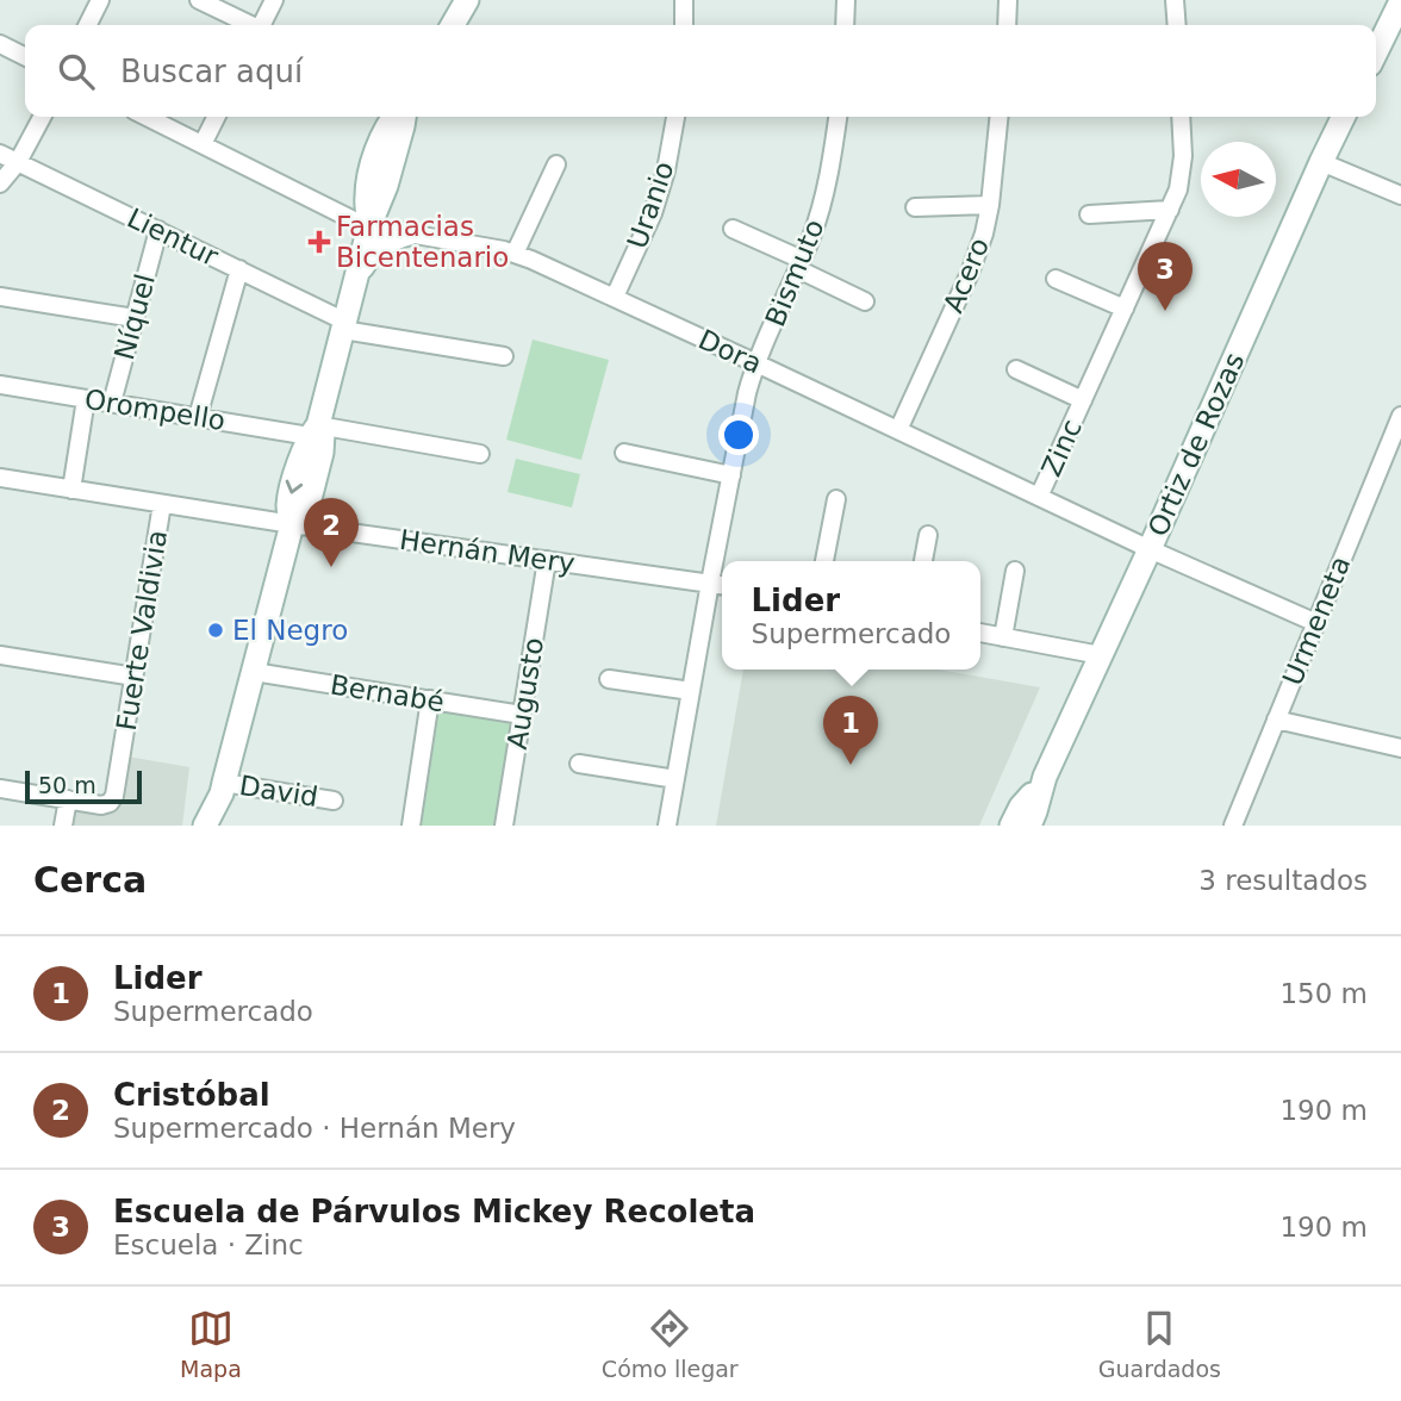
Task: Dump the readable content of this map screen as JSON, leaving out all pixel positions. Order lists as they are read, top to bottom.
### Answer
{
  "streets": {
    "main road": ["Ortiz de Rozas"],
    "street": [
      "Uranio",
      "Lientur",
      "Bismuto",
      "Acero",
      "Níquel",
      "Dora",
      "Orompello",
      "Zinc",
      "Hernán Mery",
      "Urmeneta",
      "Fuerte Valdivia",
      "Bernabé",
      "Augusto",
      "David"
    ]
  },
  "crossings": [
    ["Uranio", "Dora"],
    ["Lientur", "Níquel"],
    ["Bismuto", "Dora"],
    ["Bismuto", "Hernán Mery"],
    ["Acero", "Dora"],
    ["Níquel", "Orompello"],
    ["Dora", "Ortiz de Rozas"],
    ["Dora", "Zinc"],
    ["Dora", "Urmeneta"],
    ["Hernán Mery", "Fuerte Valdivia"],
    ["Hernán Mery", "Augusto"],
    ["Bernabé", "Augusto"]
  ],
  "places": {
    "health": ["Farmacias Bicentenario"],
    "other": ["El Negro"]
  },
  "scale_bar": "50 m",
  "north": "left",
  "page": {
    "search": "Buscar aquí",
    "pins": ["3", "2", "1"],
    "popup": ["Lider", "Supermercado"],
    "scale": "50 m",
    "heading": ["Cerca", "3 resultados"],
    "list": [
      {
        "mark": "1",
        "name": "Lider",
        "note": "Supermercado",
        "value": "150 m"
      },
      {
        "mark": "2",
        "name": "Cristóbal",
        "note": "Supermercado · Hernán Mery",
        "value": "190 m"
      },
      {
        "mark": "3",
        "name": "Escuela de Párvulos Mickey Recoleta",
        "note": "Escuela · Zinc",
        "value": "190 m"
      }
    ],
    "nav": ["Mapa", "Cómo llegar", "Guardados"]
  }
}
